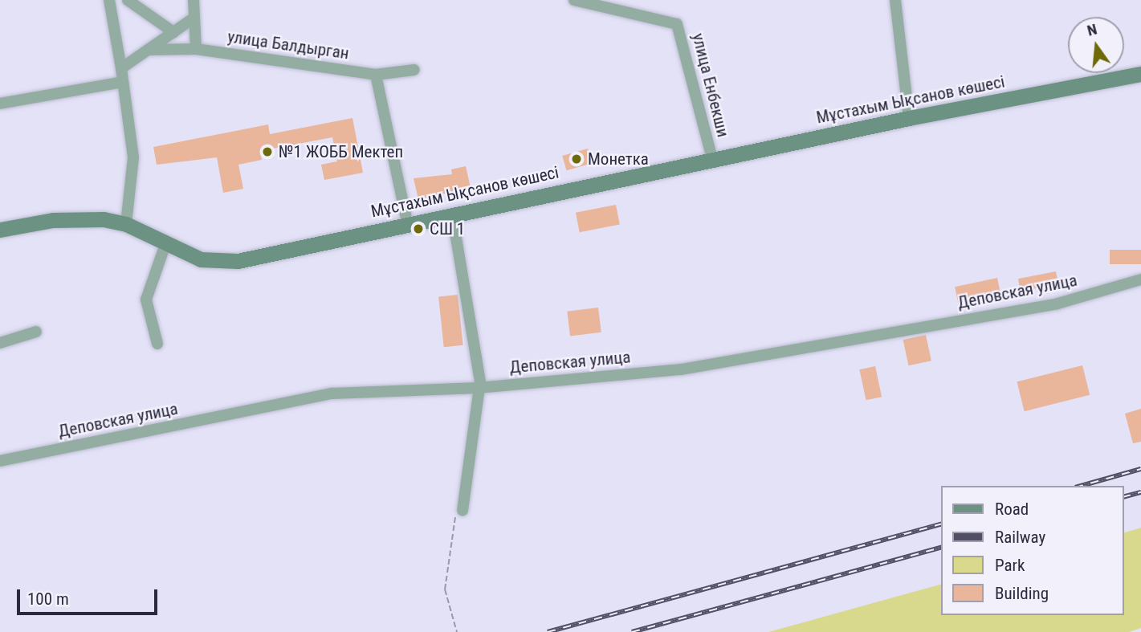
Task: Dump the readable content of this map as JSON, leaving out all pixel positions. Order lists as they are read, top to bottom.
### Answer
{
  "streets": {
    "main road": ["Мұстахым Ықсанов көшесі"],
    "street": ["улица Балдырган", "улица Енбекши", "Деповская улица"]
  },
  "crossings": [
    ["улица Енбекши", "Мұстахым Ықсанов көшесі"]
  ],
  "places": ["№1 ЖОББ Мектеп", "Монетка", "СШ 1"],
  "legend": [
    "Road",
    "Railway",
    "Park",
    "Building"
  ],
  "scale_bar": "100 m",
  "north": "top"
}
